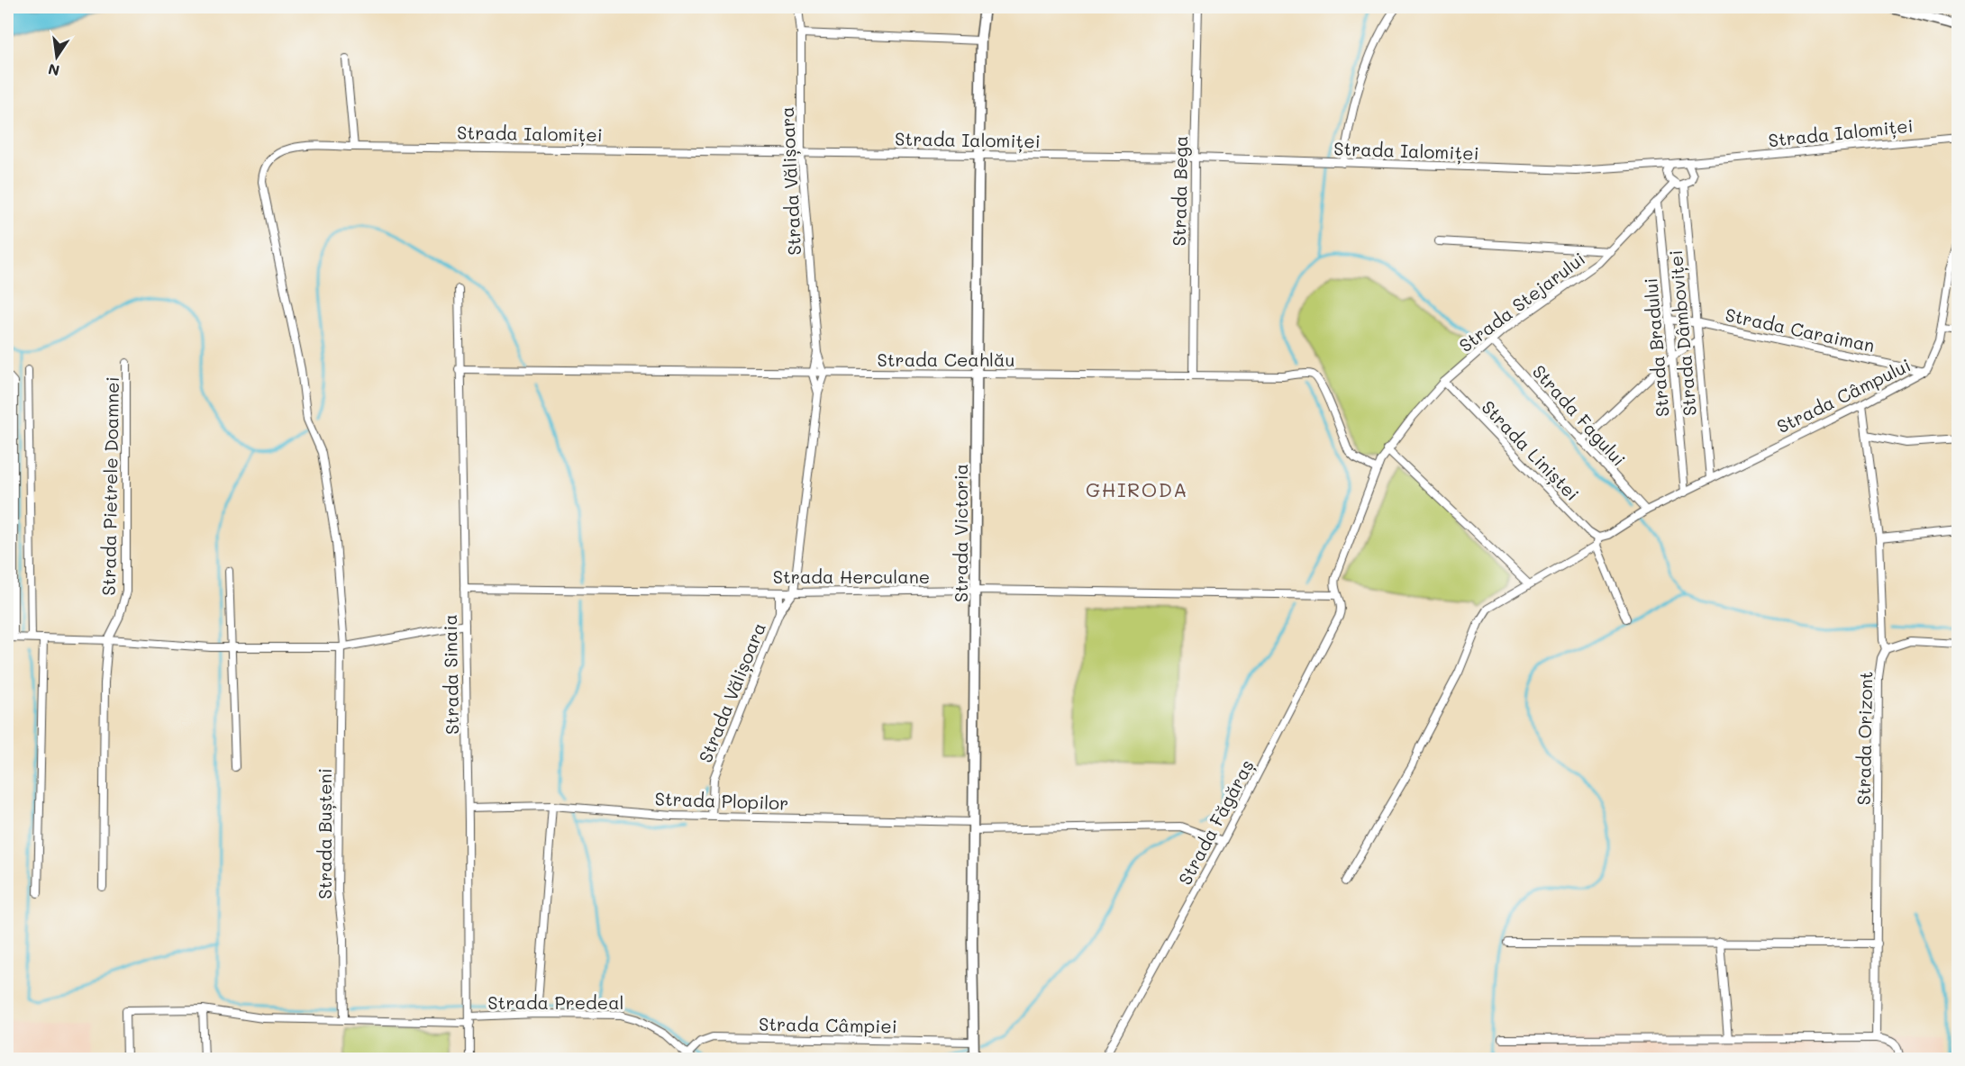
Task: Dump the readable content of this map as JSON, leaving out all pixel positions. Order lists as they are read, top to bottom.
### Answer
{
  "streets": {
    "street": [
      "Strada Ialomiței",
      "Strada Vălișoara",
      "Strada Bega",
      "Strada Stejarului",
      "Strada Caraiman",
      "Strada Dâmboviței",
      "Strada Bradului",
      "Strada Ceahlău",
      "Strada Câmpului",
      "Strada Fagului",
      "Strada Liniștei",
      "Strada Pietrele Doamnei",
      "Strada Victoria",
      "Strada Herculane",
      "Strada Sinaia",
      "Strada Orizont",
      "Strada Plopilor",
      "Strada Făgăraș",
      "Strada Bușteni",
      "Strada Predeal",
      "Strada Câmpiei"
    ]
  },
  "crossings": [
    ["Strada Ialomiței", "Strada Vălișoara"],
    ["Strada Ialomiței", "Strada Bega"],
    ["Strada Ialomiței", "Strada Stejarului"],
    ["Strada Ialomiței", "Strada Dâmboviței"],
    ["Strada Ialomiței", "Strada Victoria"],
    ["Strada Ialomiței", "Strada Bușteni"],
    ["Strada Vălișoara", "Strada Ceahlău"],
    ["Strada Vălișoara", "Strada Herculane"],
    ["Strada Vălișoara", "Strada Plopilor"],
    ["Strada Bega", "Strada Ceahlău"],
    ["Strada Stejarului", "Strada Dâmboviței"],
    ["Strada Stejarului", "Strada Bradului"],
    ["Strada Stejarului", "Strada Ceahlău"],
    ["Strada Stejarului", "Strada Fagului"],
    ["Strada Stejarului", "Strada Liniștei"],
    ["Strada Stejarului", "Strada Herculane"],
    ["Strada Stejarului", "Strada Făgăraș"],
    ["Strada Caraiman", "Strada Dâmboviței"],
    ["Strada Caraiman", "Strada Bradului"],
    ["Strada Caraiman", "Strada Câmpului"],
    ["Strada Dâmboviței", "Strada Câmpului"],
    ["Strada Bradului", "Strada Câmpului"],
    ["Strada Ceahlău", "Strada Victoria"],
    ["Strada Ceahlău", "Strada Sinaia"],
    ["Strada Câmpului", "Strada Fagului"],
    ["Strada Câmpului", "Strada Liniștei"],
    ["Strada Câmpului", "Strada Orizont"],
    ["Strada Victoria", "Strada Herculane"],
    ["Strada Victoria", "Strada Plopilor"],
    ["Strada Victoria", "Strada Câmpiei"],
    ["Strada Herculane", "Strada Sinaia"],
    ["Strada Herculane", "Strada Făgăraș"],
    ["Strada Sinaia", "Strada Plopilor"],
    ["Strada Sinaia", "Strada Predeal"],
    ["Strada Plopilor", "Strada Făgăraș"],
    ["Strada Bușteni", "Strada Predeal"],
    ["Strada Predeal", "Strada Câmpiei"]
  ],
  "districts": ["GHIRODA"],
  "north": "bottom"
}
